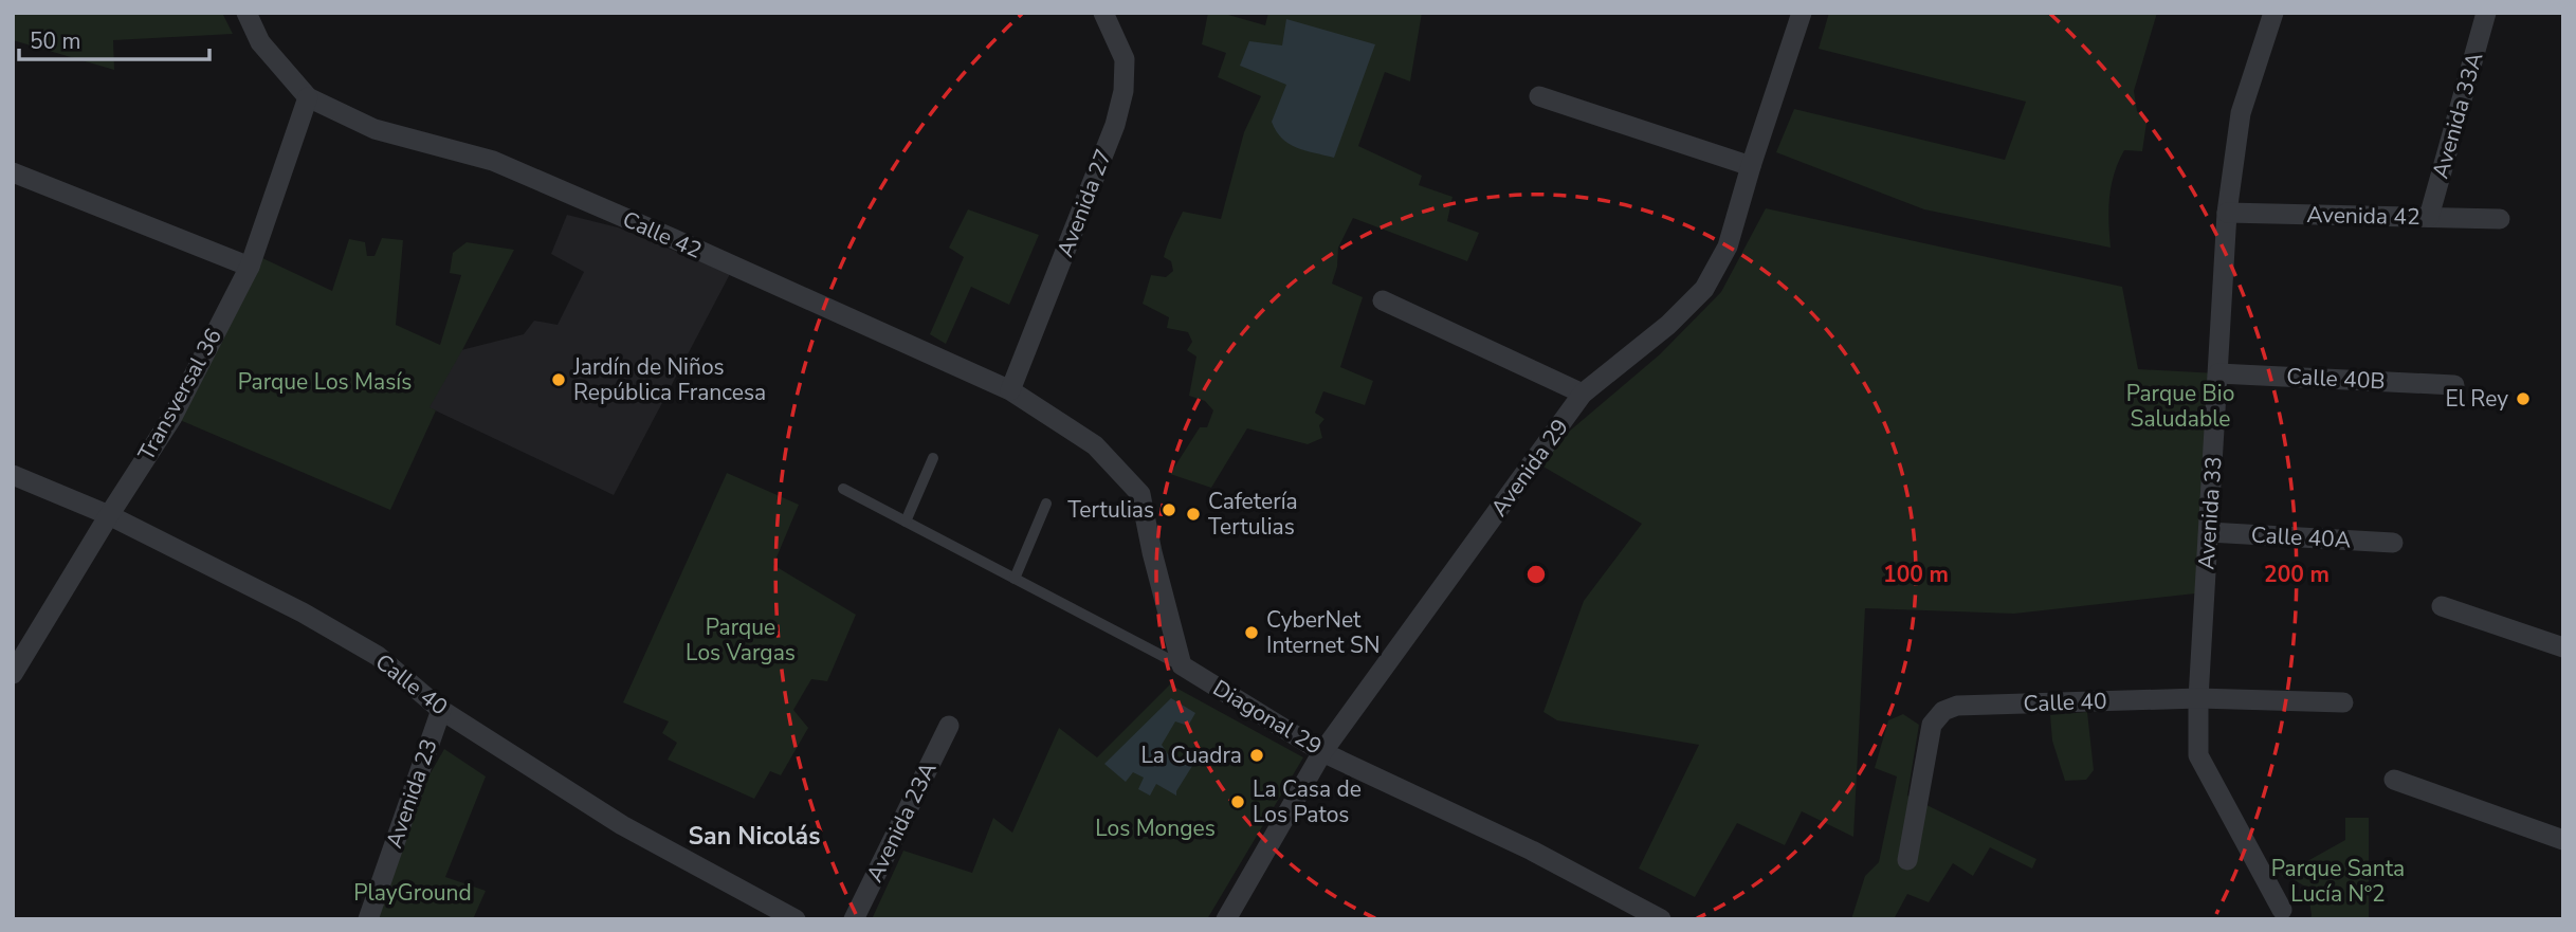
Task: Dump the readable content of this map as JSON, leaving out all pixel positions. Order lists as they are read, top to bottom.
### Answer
{
  "streets": {
    "street": [
      "Avenida 33A",
      "Avenida 27",
      "Avenida 42",
      "Calle 42",
      "Calle 40B",
      "Transversal 36",
      "Avenida 29",
      "Avenida 33",
      "Calle 40A",
      "Calle 40",
      "Diagonal 29",
      "Avenida 23",
      "Avenida 23A"
    ]
  },
  "crossings": [
    ["Avenida 33A", "Avenida 42"],
    ["Avenida 27", "Calle 42"],
    ["Avenida 42", "Avenida 33"],
    ["Calle 42", "Transversal 36"],
    ["Calle 40B", "Avenida 33"],
    ["Transversal 36", "Calle 40"],
    ["Avenida 29", "Diagonal 29"],
    ["Avenida 33", "Calle 40A"],
    ["Avenida 33", "Calle 40"],
    ["Calle 40", "Avenida 23"]
  ],
  "districts": ["San Nicolás"],
  "parks": [
    "Parque Los Masís",
    "Parque Bio Saludable",
    "Parque Los Vargas",
    "Los Monges",
    "Parque Santa Lucía Nº2",
    "PlayGround"
  ],
  "places": [
    "Jardín de Niños República Francesa",
    "El Rey",
    "Tertulias",
    "Cafetería Tertulias",
    "CyberNet Internet SN",
    "La Cuadra",
    "La Casa de Los Patos"
  ],
  "scale_bar": "50 m",
  "rings": ["100 m", "200 m"]
}
